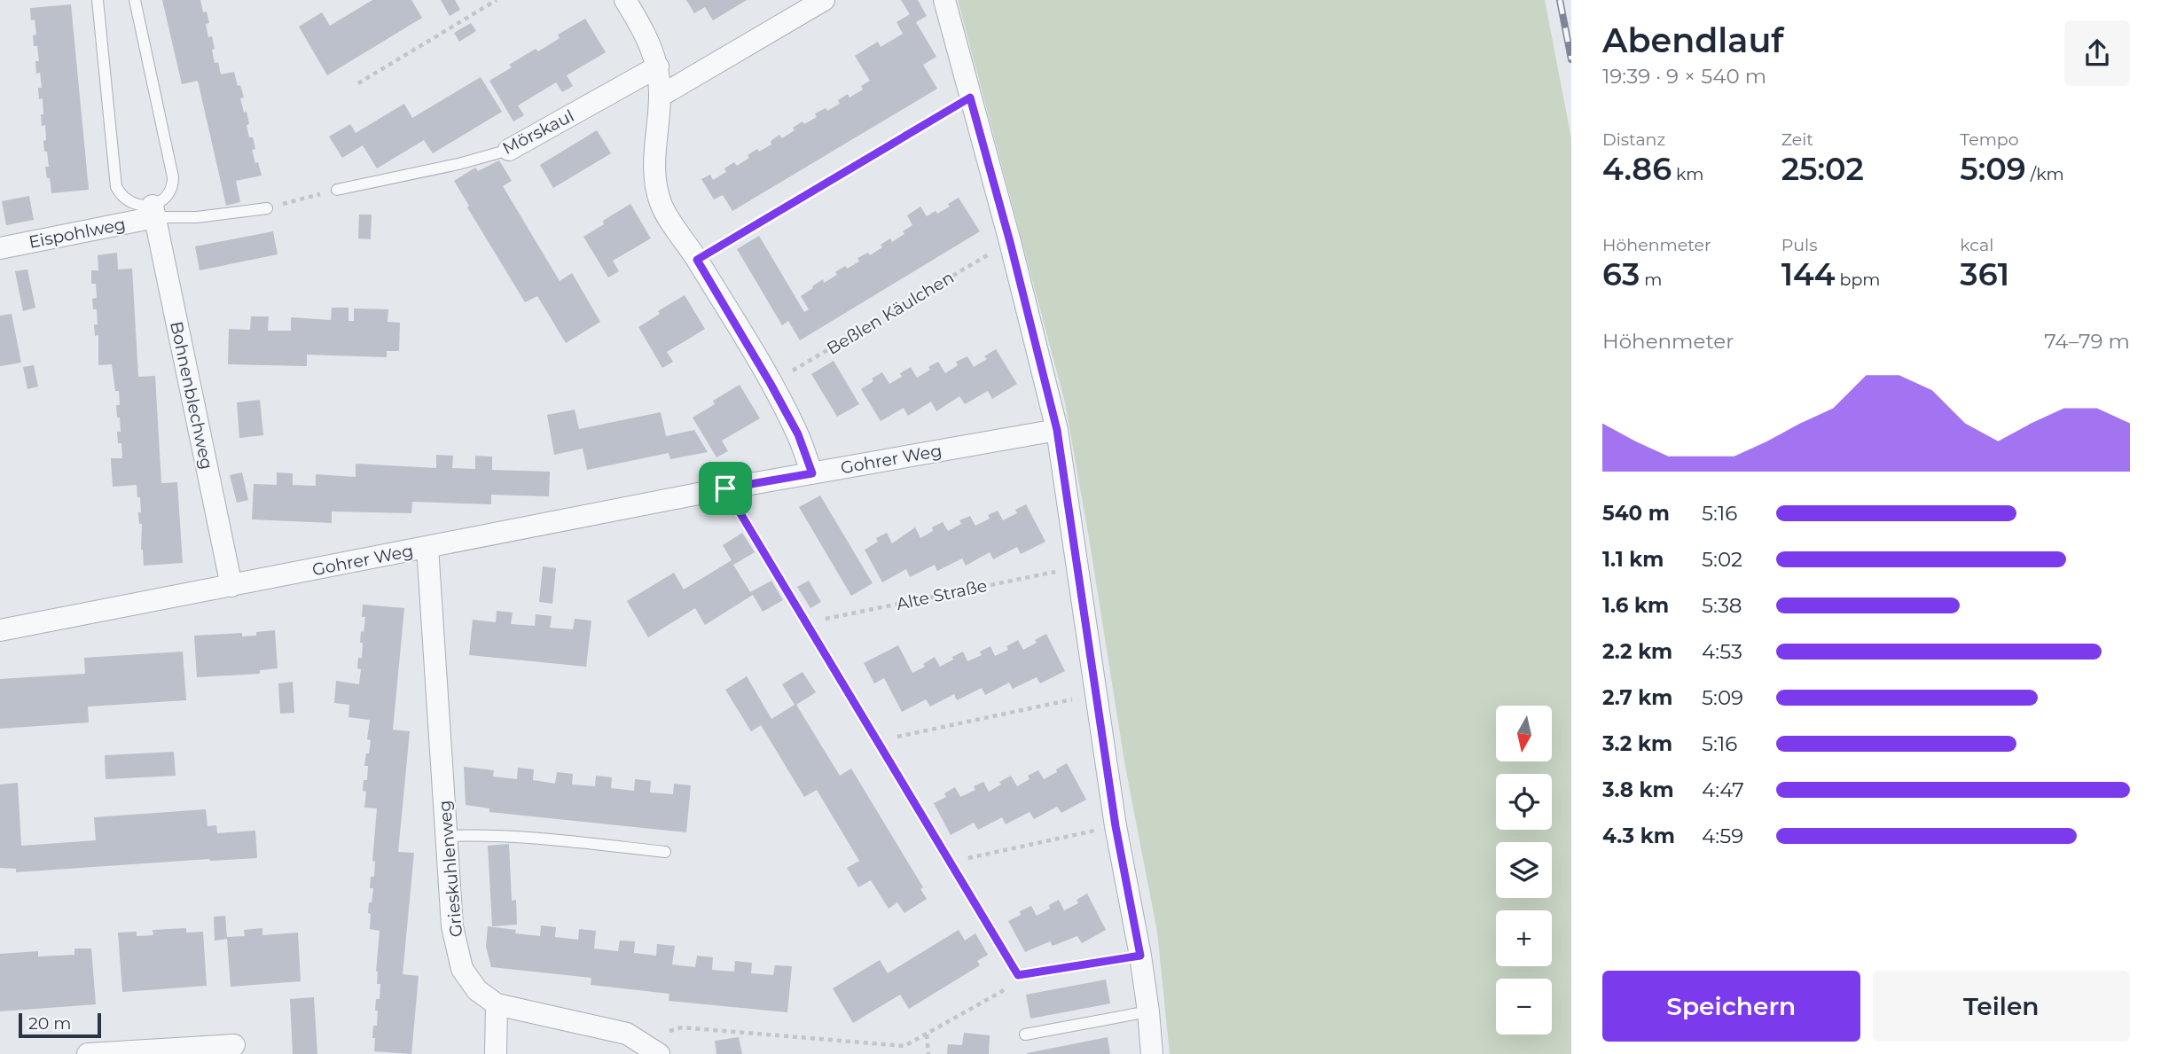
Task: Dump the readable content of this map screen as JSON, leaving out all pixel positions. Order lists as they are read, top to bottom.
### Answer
{
  "streets": {
    "street": [
      "Mörskaul",
      "Eispohlweg",
      "Bohnenblechweg",
      "Gohrer Weg",
      "Grieskuhlenweg"
    ],
    "path": ["Beßlen Käulchen", "Alte Straße"]
  },
  "crossings": [
    ["Eispohlweg", "Bohnenblechweg"],
    ["Bohnenblechweg", "Gohrer Weg"],
    ["Gohrer Weg", "Grieskuhlenweg"]
  ],
  "scale_bar": "20 m",
  "north": "bottom",
  "page": {
    "heading": ["Abendlauf", "19:39 · 9 × 540 m"],
    "stats": [
      ["Distanz", "4.86 km"],
      ["Zeit", "25:02"],
      ["Tempo", "5:09 /km"],
      ["Höhenmeter", "63 m"],
      ["Puls", "144 bpm"],
      ["kcal", "361"]
    ],
    "chart": ["Höhenmeter", "74–79 m"],
    "list": [
      {
        "name": "540 m",
        "note": "5:16"
      },
      {
        "name": "1.1 km",
        "note": "5:02"
      },
      {
        "name": "1.6 km",
        "note": "5:38"
      },
      {
        "name": "2.2 km",
        "note": "4:53"
      },
      {
        "name": "2.7 km",
        "note": "5:09"
      },
      {
        "name": "3.2 km",
        "note": "5:16"
      },
      {
        "name": "3.8 km",
        "note": "4:47"
      },
      {
        "name": "4.3 km",
        "note": "4:59"
      }
    ],
    "map_buttons": ["+", "−"],
    "buttons": ["Speichern", "Teilen"],
    "scale": "20 m"
  }
}
